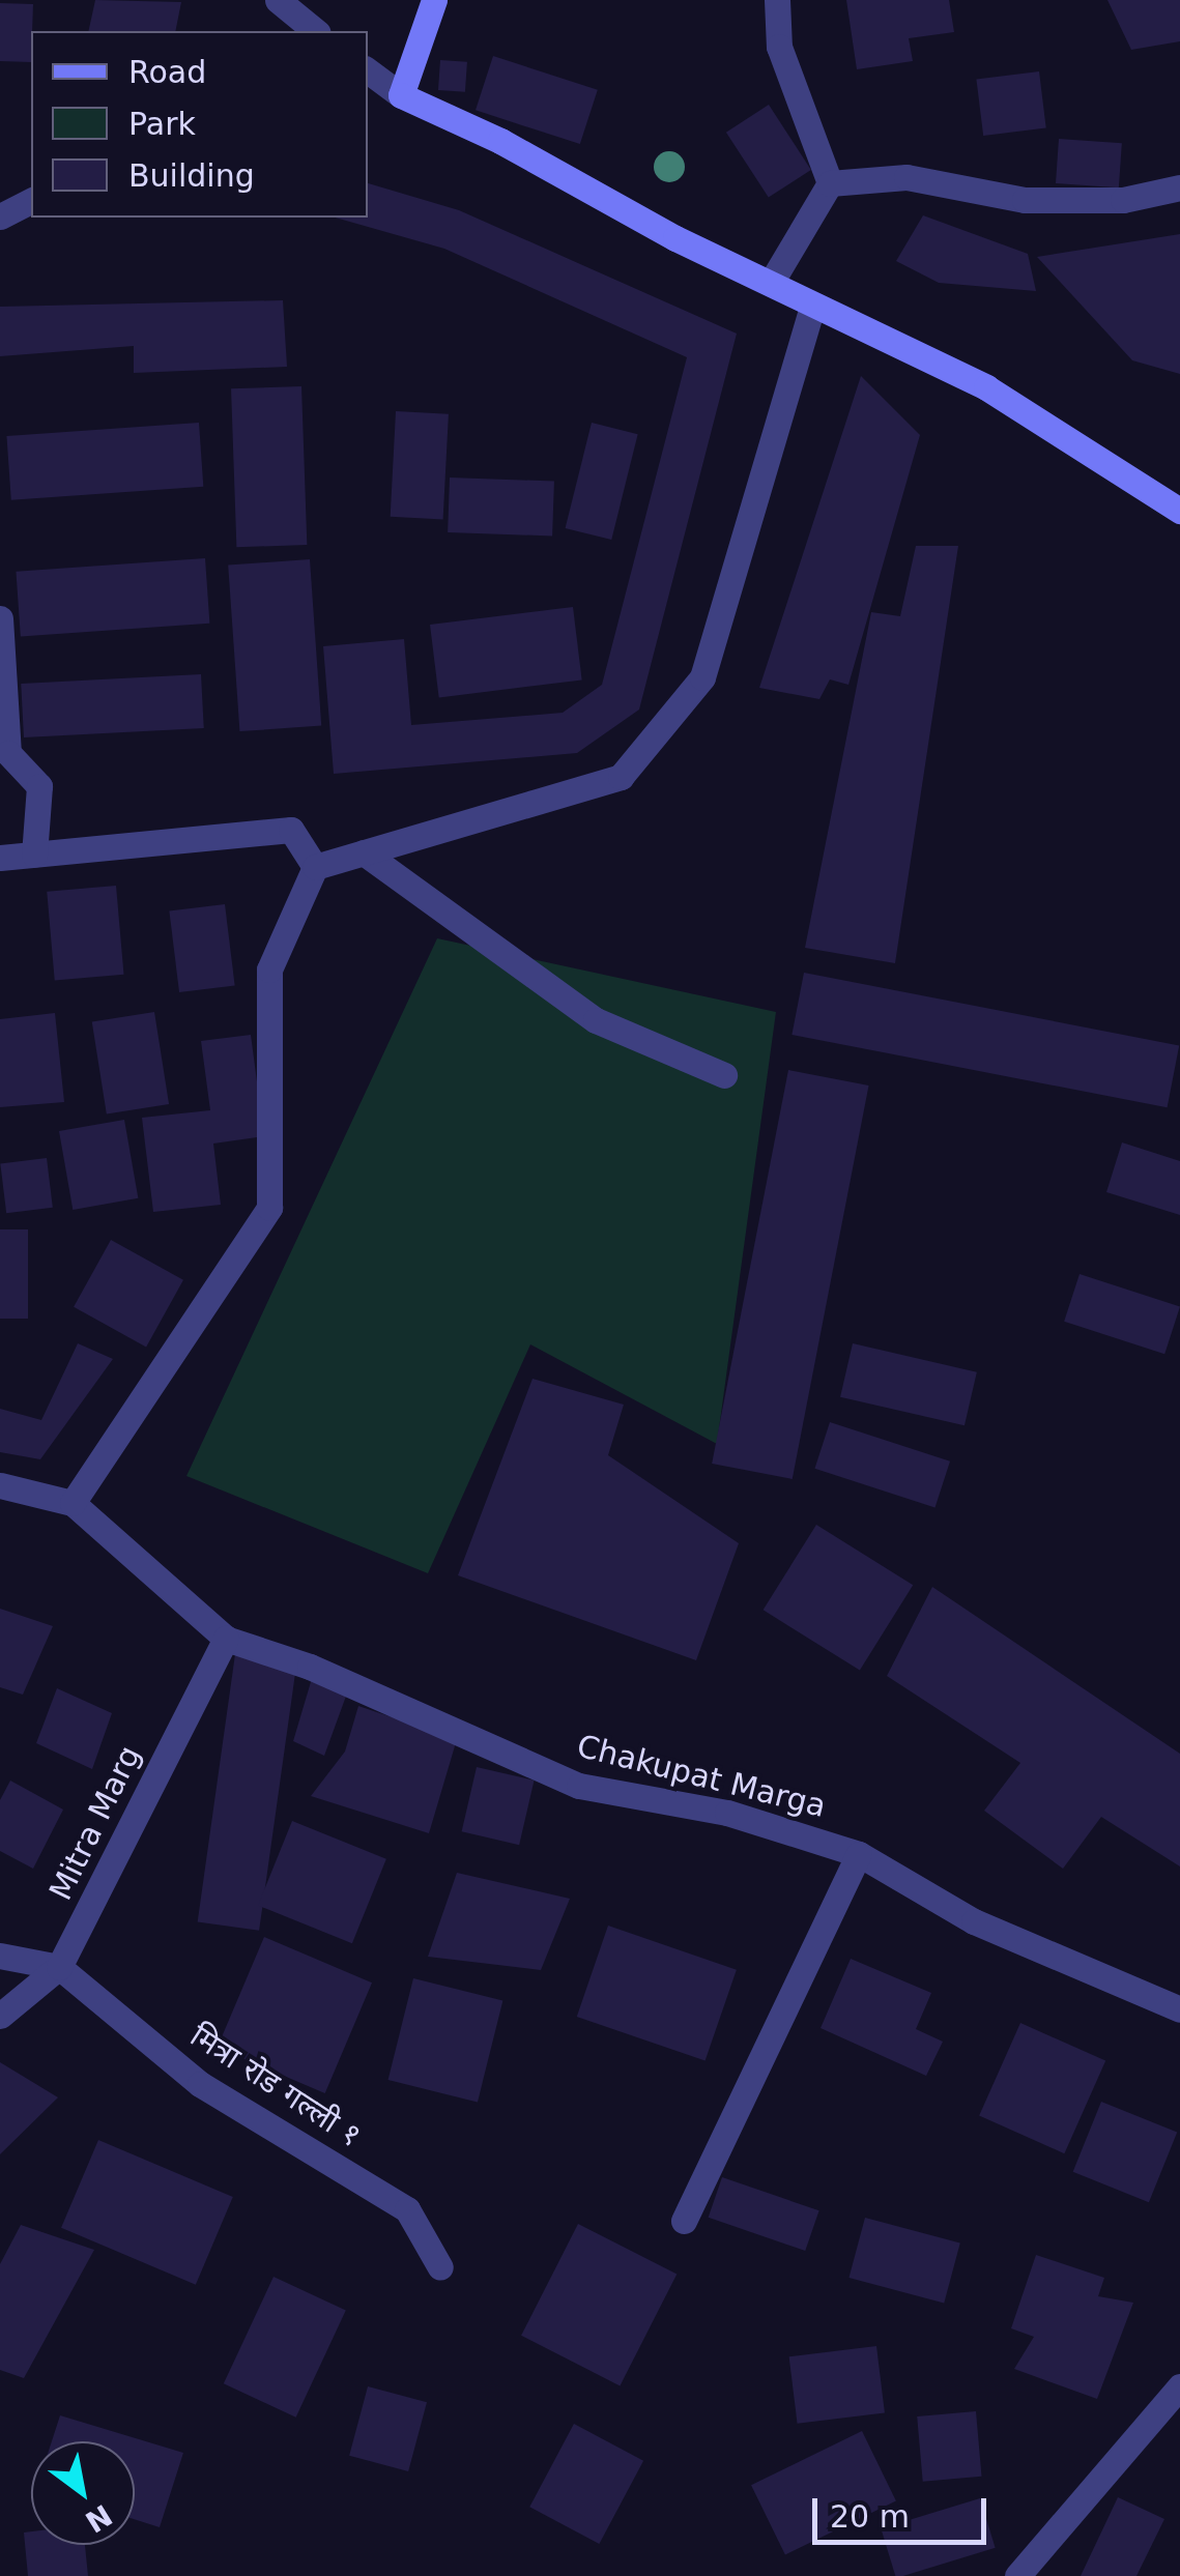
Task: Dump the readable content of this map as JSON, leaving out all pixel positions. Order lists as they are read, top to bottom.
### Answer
{
  "streets": {
    "street": ["Chakupat Marga", "Mitra Marg", "मित्रा रोड गल्ली १"]
  },
  "crossings": [
    ["Chakupat Marga", "Mitra Marg"],
    ["Mitra Marg", "मित्रा रोड गल्ली १"]
  ],
  "legend": ["Road", "Park", "Building"],
  "scale_bar": "20 m",
  "north": "bottom right"
}
